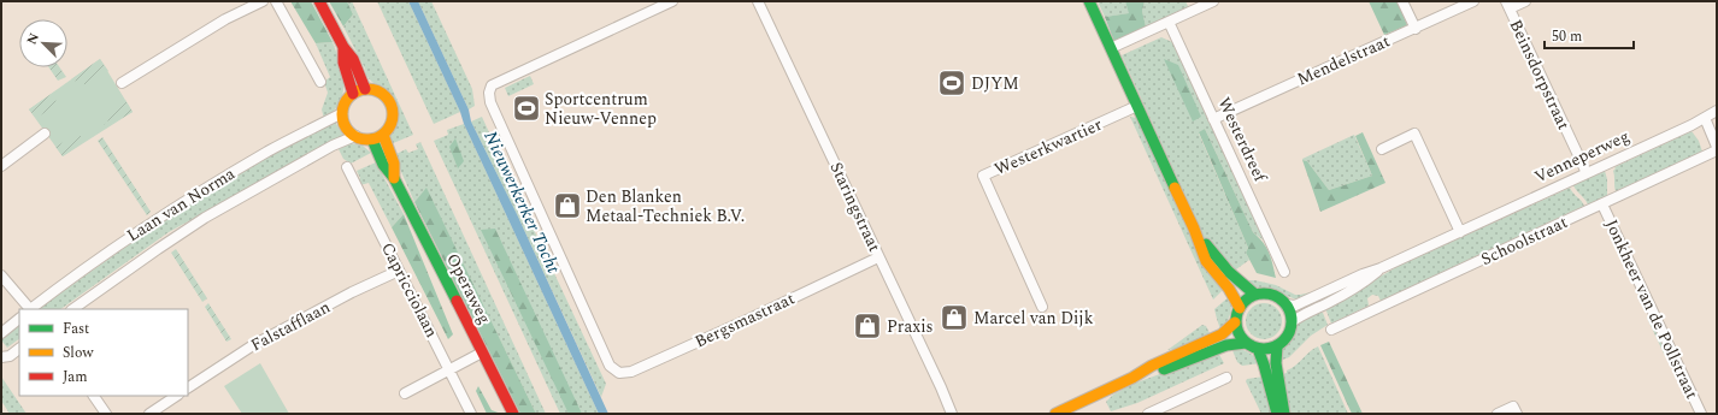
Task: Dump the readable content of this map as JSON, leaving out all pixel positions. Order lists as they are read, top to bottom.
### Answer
{
  "streets": {
    "street": [
      "Mendelstraat",
      "Beinsdorpstraat",
      "Westerdreef",
      "Westerkwartier",
      "Venneperweg",
      "Laan van Norma",
      "Staringstraat",
      "Schoolstraat",
      "Operaweg",
      "Capricciolaan",
      "Jonkheer van de Pollstraat",
      "Bergsmastraat",
      "Falstafflaan"
    ]
  },
  "crossings": [
    ["Mendelstraat", "Westerdreef"],
    ["Beinsdorpstraat", "Venneperweg"],
    ["Laan van Norma", "Operaweg"],
    ["Staringstraat", "Bergsmastraat"],
    ["Schoolstraat", "Jonkheer van de Pollstraat"],
    ["Capricciolaan", "Falstafflaan"]
  ],
  "water": ["Nieuwerkerker Tocht"],
  "places": {
    "sports": ["DJYM", "Sportcentrum Nieuw-Vennep"],
    "shop": ["Den Blanken Metaal-Techniek B.V.", "Marcel van Dijk", "Praxis"]
  },
  "legend": ["Fast", "Slow", "Jam"],
  "scale_bar": "50 m",
  "north": "top left"
}
